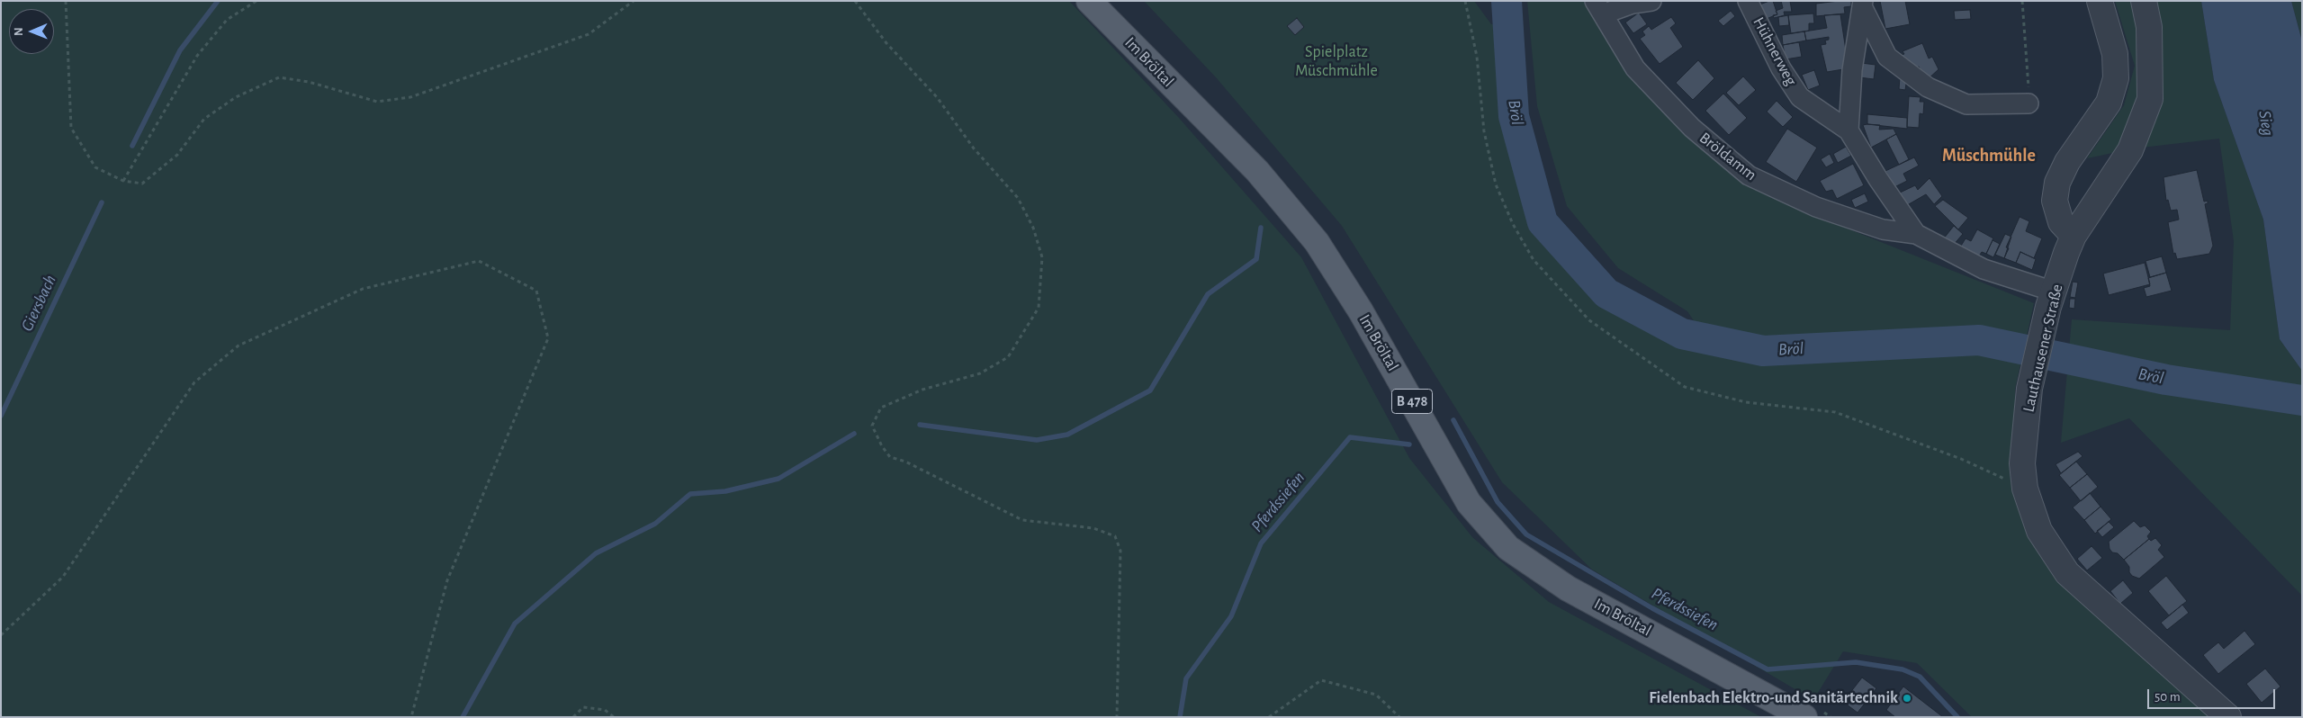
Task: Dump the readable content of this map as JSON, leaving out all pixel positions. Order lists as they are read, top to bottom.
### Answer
{
  "streets": {
    "main road": ["Im Bröltal", "B 478"],
    "street": ["Hühnerweg", "Bröldamm", "Lauthausener Straße"]
  },
  "districts": ["Müschmühle"],
  "water": [
    "Bröl",
    "Sieg",
    "Giersbach",
    "Pferdssiefen"
  ],
  "parks": ["Spielplatz Müschmühle"],
  "places": ["Fielenbach Elektro-und Sanitärtechnik"],
  "scale_bar": "50 m",
  "north": "left"
}
